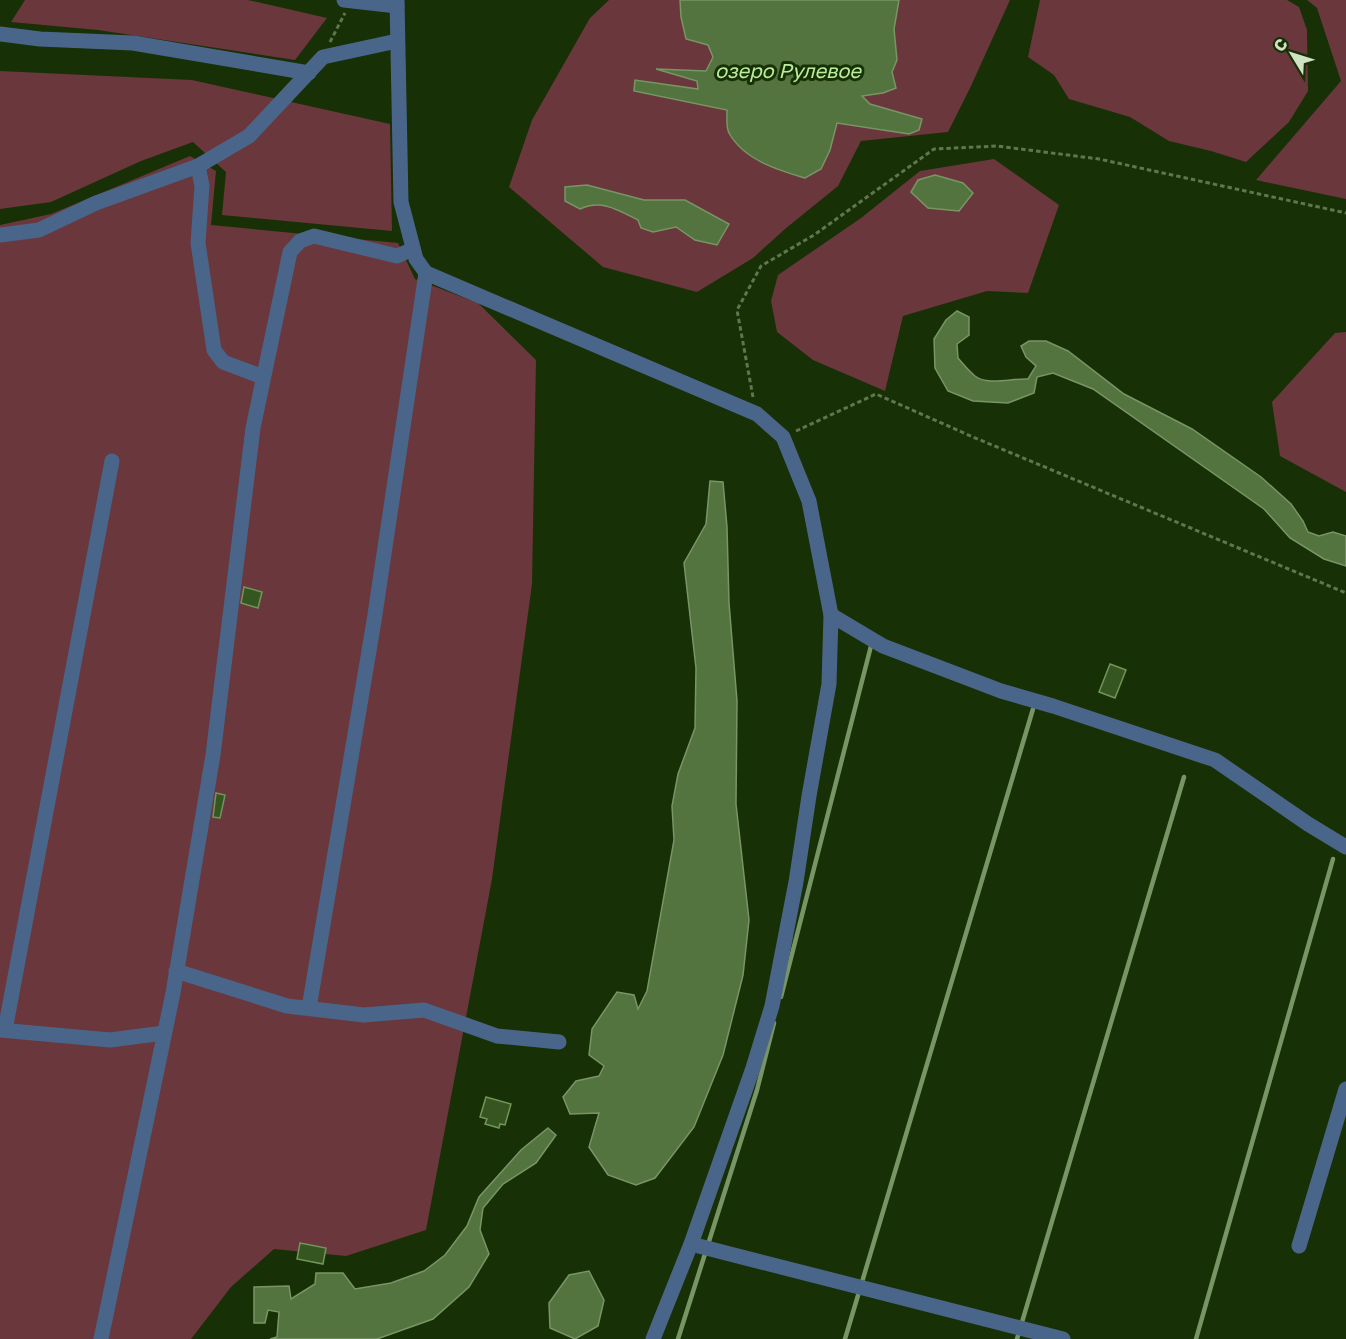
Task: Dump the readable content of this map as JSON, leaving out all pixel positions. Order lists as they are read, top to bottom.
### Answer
{
  "water": ["озеро Рулевое"],
  "north": "top left"
}
